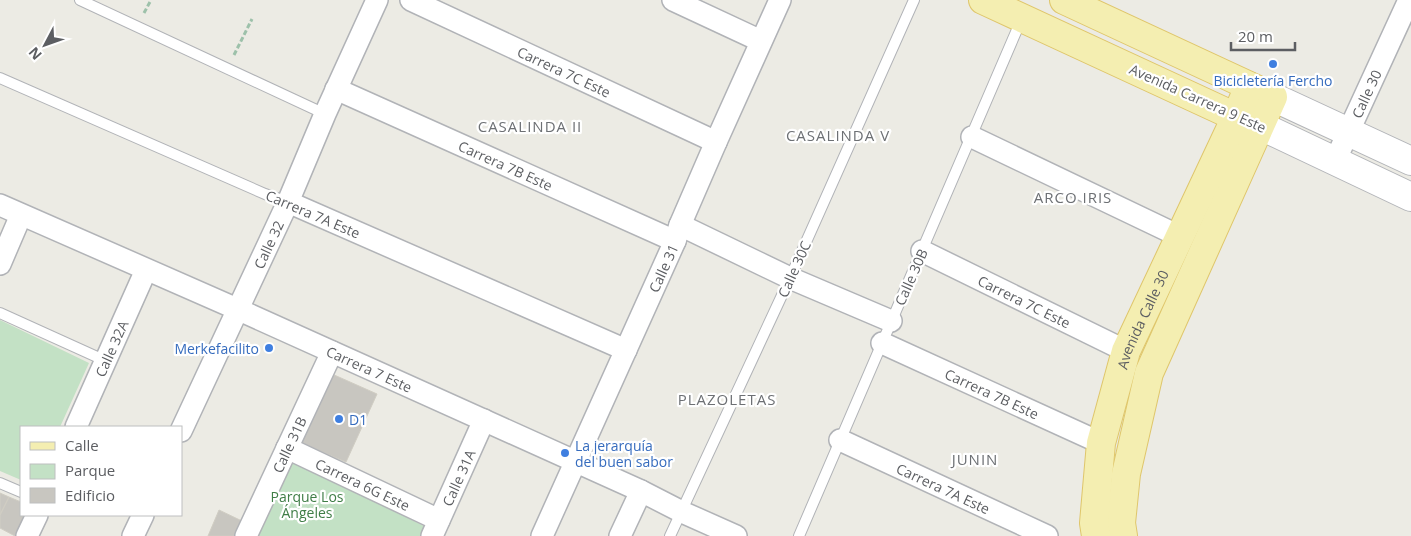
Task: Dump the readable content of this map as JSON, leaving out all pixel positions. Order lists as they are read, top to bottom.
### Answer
{
  "streets": {
    "main road": ["Avenida Carrera 9 Este", "Avenida Calle 30"],
    "street": [
      "Carrera 7C Este",
      "Calle 30",
      "Carrera 7B Este",
      "Carrera 7A Este",
      "Calle 32",
      "Calle 31",
      "Calle 32A",
      "Carrera 7 Este",
      "Calle 31B",
      "Calle 31A",
      "Carrera 6G Este"
    ],
    "lane": ["Calle 30C", "Calle 30B"]
  },
  "crossings": [
    ["Carrera 7C Este", "Calle 31"],
    ["Carrera 7C Este", "Calle 30B"],
    ["Carrera 7C Este", "Avenida Calle 30"],
    ["Calle 30", "Avenida Carrera 9 Este"],
    ["Avenida Carrera 9 Este", "Calle 30B"],
    ["Avenida Carrera 9 Este", "Avenida Calle 30"],
    ["Carrera 7B Este", "Calle 32"],
    ["Carrera 7B Este", "Calle 31"],
    ["Carrera 7B Este", "Calle 30C"],
    ["Carrera 7B Este", "Calle 30B"],
    ["Carrera 7B Este", "Avenida Calle 30"],
    ["Carrera 7A Este", "Calle 32"],
    ["Carrera 7A Este", "Calle 31"],
    ["Carrera 7A Este", "Calle 30B"],
    ["Calle 32", "Carrera 7 Este"],
    ["Calle 31", "Carrera 7 Este"],
    ["Calle 30C", "Carrera 7 Este"],
    ["Calle 32A", "Carrera 7 Este"],
    ["Carrera 7 Este", "Calle 31B"],
    ["Carrera 7 Este", "Calle 31A"],
    ["Calle 31B", "Carrera 6G Este"],
    ["Calle 31A", "Carrera 6G Este"]
  ],
  "districts": [
    "CASALINDA II",
    "CASALINDA V",
    "ARCO IRIS",
    "PLAZOLETAS",
    "JUNIN"
  ],
  "parks": ["Parque Los Ángeles"],
  "places": [
    "Bicicletería Fercho",
    "Merkefacilito",
    "D1",
    "La jerarquía del buen sabor"
  ],
  "legend": ["Calle", "Parque", "Edificio"],
  "scale_bar": "20 m",
  "north": "bottom left"
}
